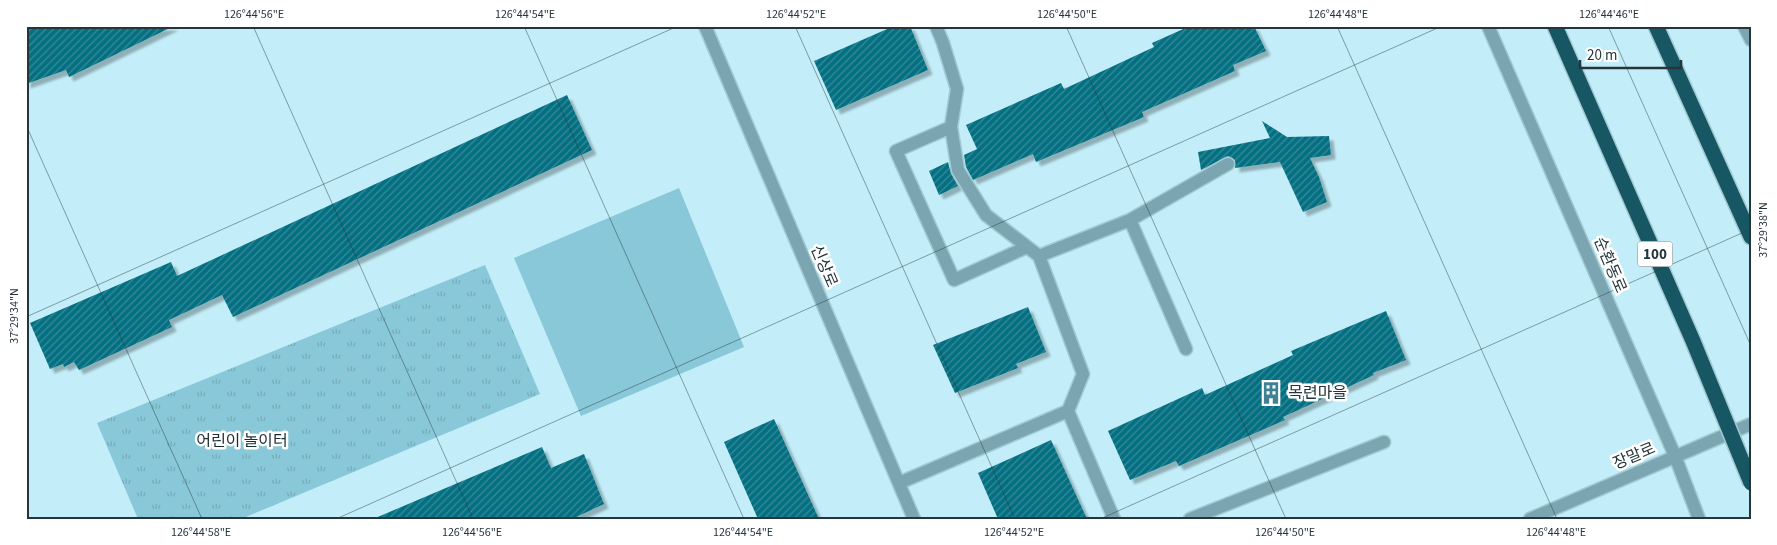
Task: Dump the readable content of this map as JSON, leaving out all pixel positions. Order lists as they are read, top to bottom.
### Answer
{
  "streets": {
    "highway": ["100"],
    "street": ["순환동로", "신상로", "장말로"]
  },
  "crossings": [
    ["순환동로", "장말로"]
  ],
  "parks": ["어린이 놀이터"],
  "places": {
    "building": ["목련마을"]
  },
  "scale_bar": "20 m",
  "coordinates": [
    "126°44'56\"E",
    "126°44'54\"E",
    "126°44'52\"E",
    "126°44'50\"E",
    "126°44'48\"E",
    "126°44'46\"E",
    "37°29'38\"N",
    "37°29'34\"N",
    "126°44'58\"E"
  ]
}
